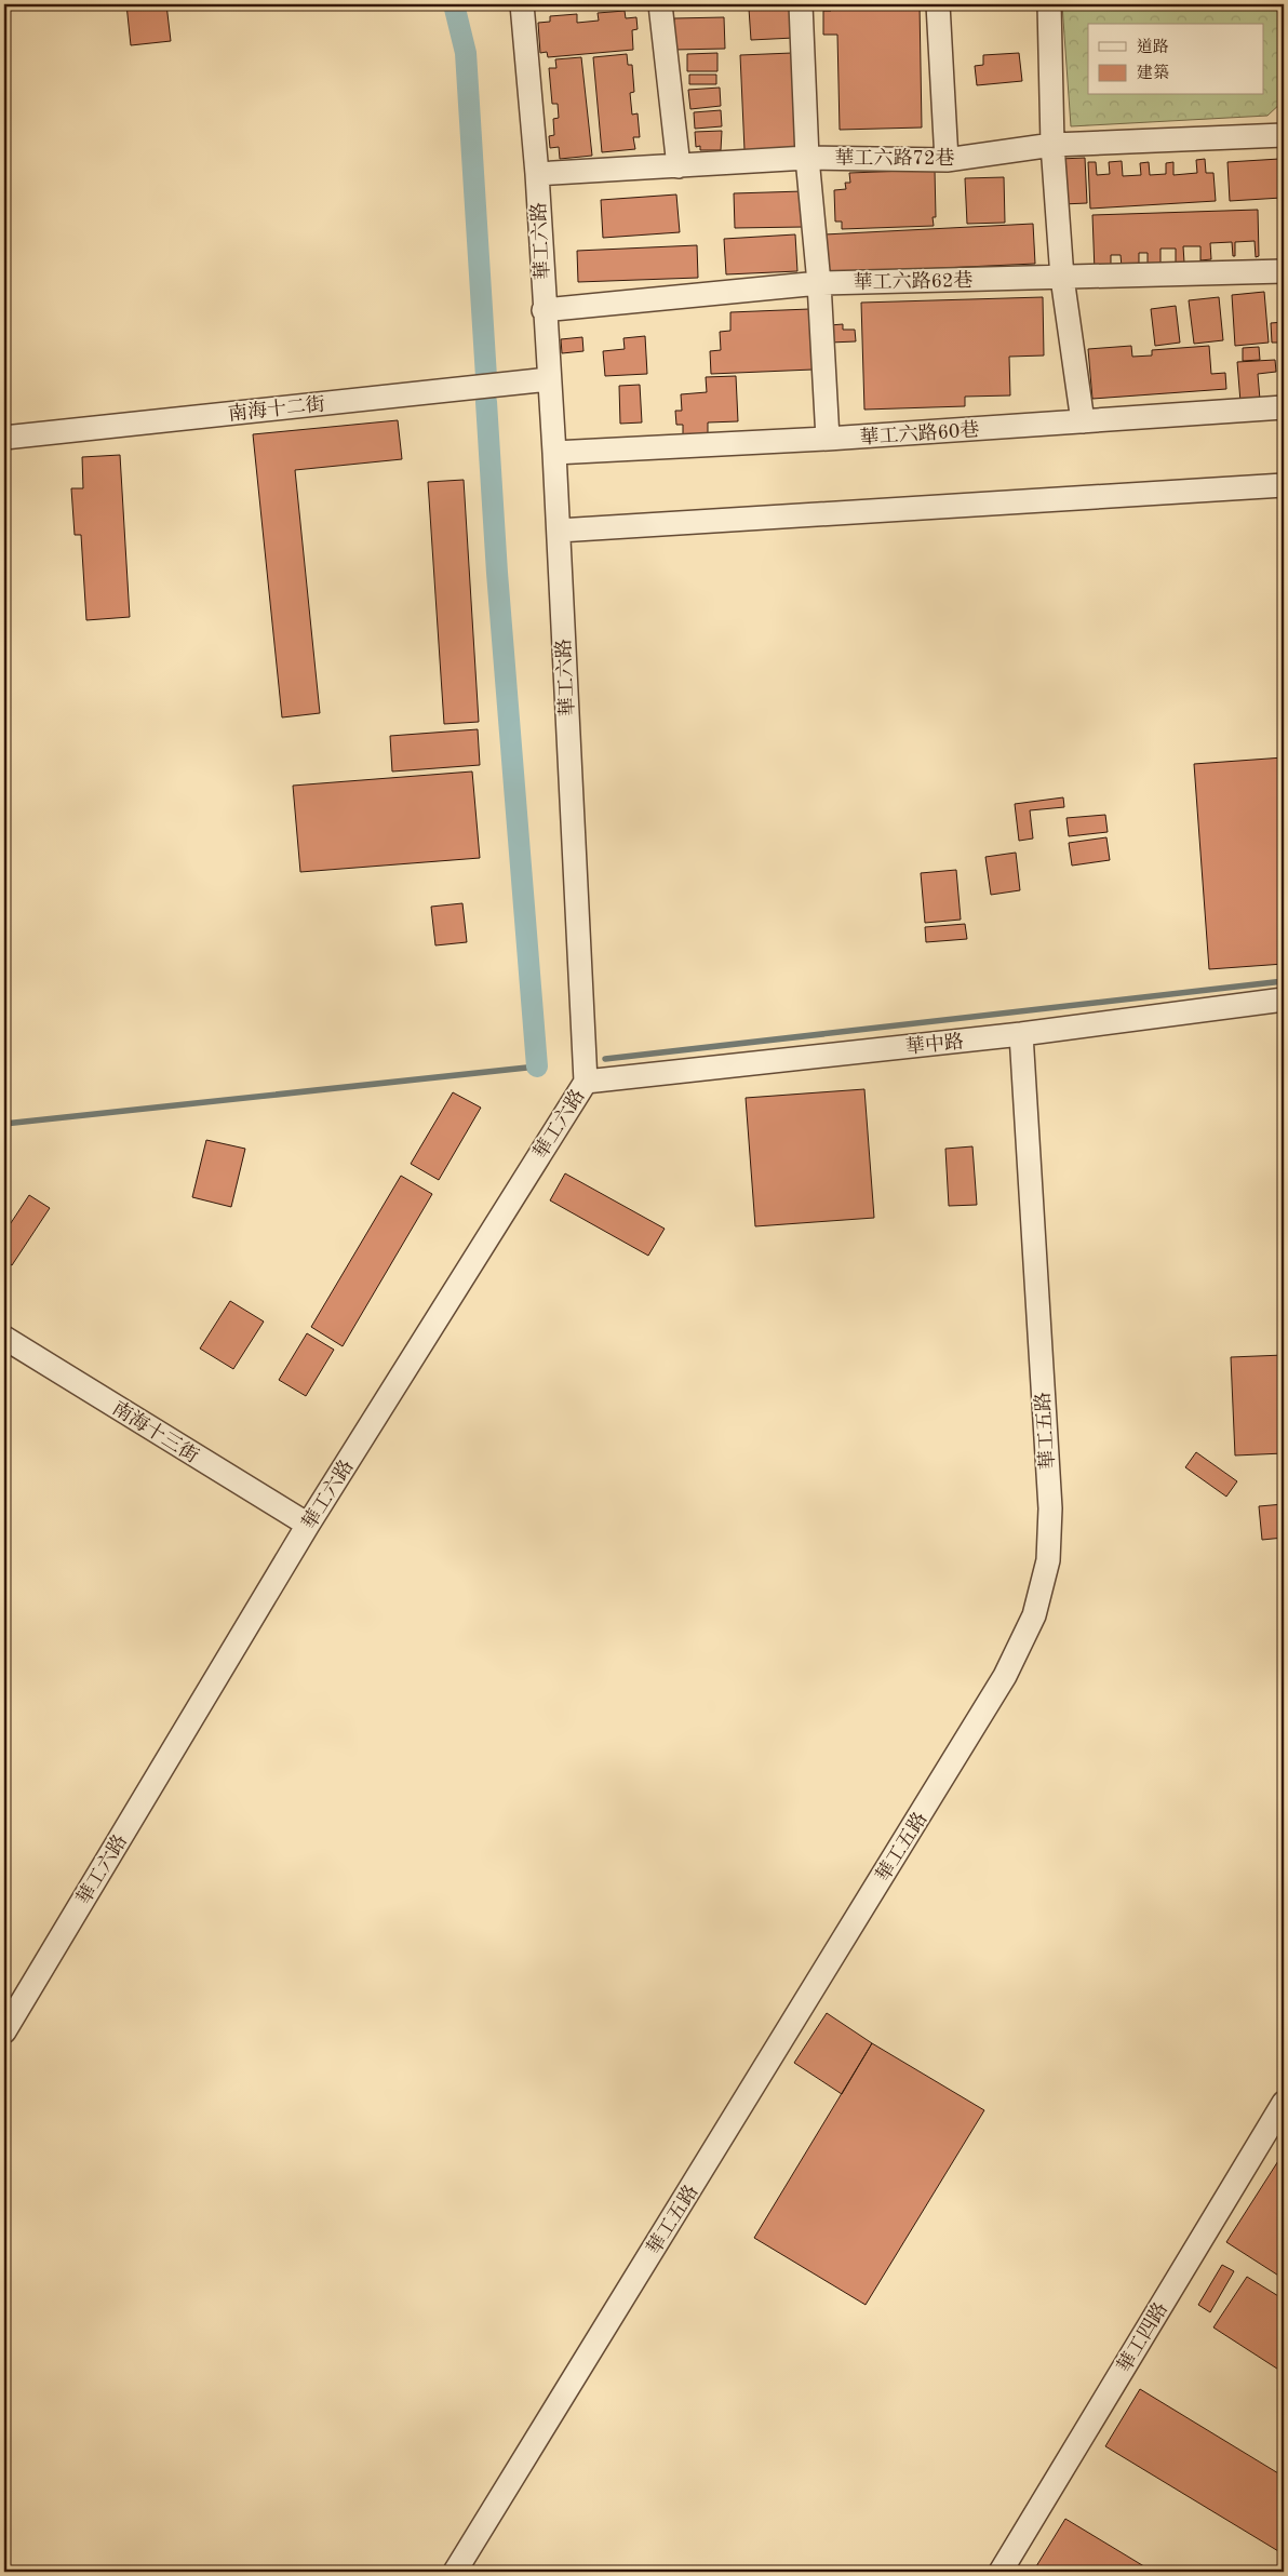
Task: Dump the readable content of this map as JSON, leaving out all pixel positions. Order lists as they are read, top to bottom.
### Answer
{
  "streets": {
    "street": [
      "華工六路72巷",
      "華工六路",
      "華工六路62巷",
      "南海十二街",
      "華工六路60巷",
      "華中路",
      "華工五路",
      "南海十三街",
      "華工四路"
    ]
  },
  "crossings": [
    ["華工六路72巷", "華工六路"],
    ["華工六路", "華工六路62巷"],
    ["華工六路", "南海十二街"],
    ["華工六路", "華工六路60巷"],
    ["華工六路", "華中路"],
    ["華工六路", "南海十三街"],
    ["華中路", "華工五路"]
  ],
  "legend": ["道路", "建築"]
}
